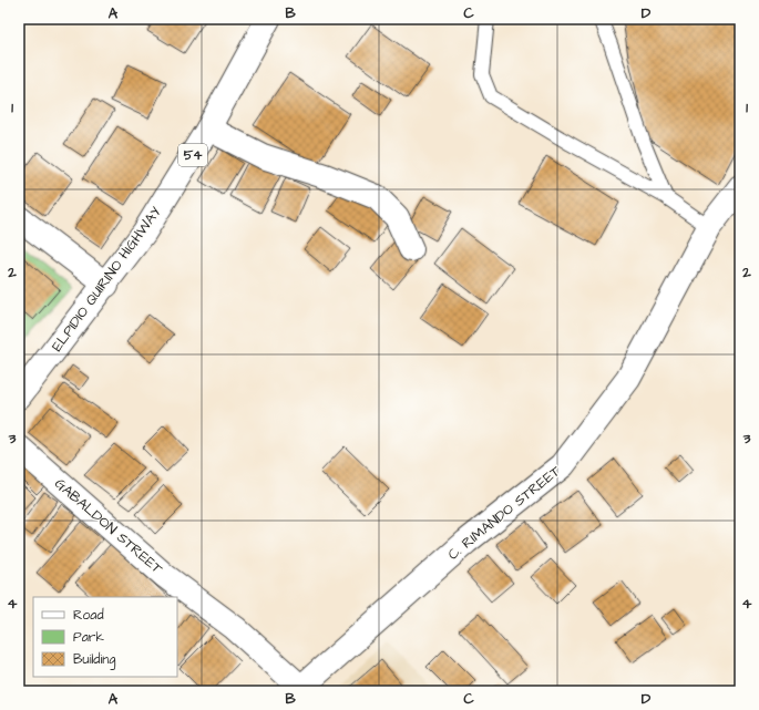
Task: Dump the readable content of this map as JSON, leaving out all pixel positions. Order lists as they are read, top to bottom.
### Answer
{
  "streets": {
    "main road": [
      "54",
      "ELPIDIO QUIRINO HIGHWAY",
      "C. RIMANDO STREET",
      "GABALDON STREET"
    ]
  },
  "crossings": [
    ["C. RIMANDO STREET", "GABALDON STREET"]
  ],
  "legend": ["Road", "Park", "Building"],
  "grid": {
    "columns": [
      "A",
      "B",
      "C",
      "D"
    ],
    "rows": [
      "1",
      "2",
      "3",
      "4"
    ]
  }
}
